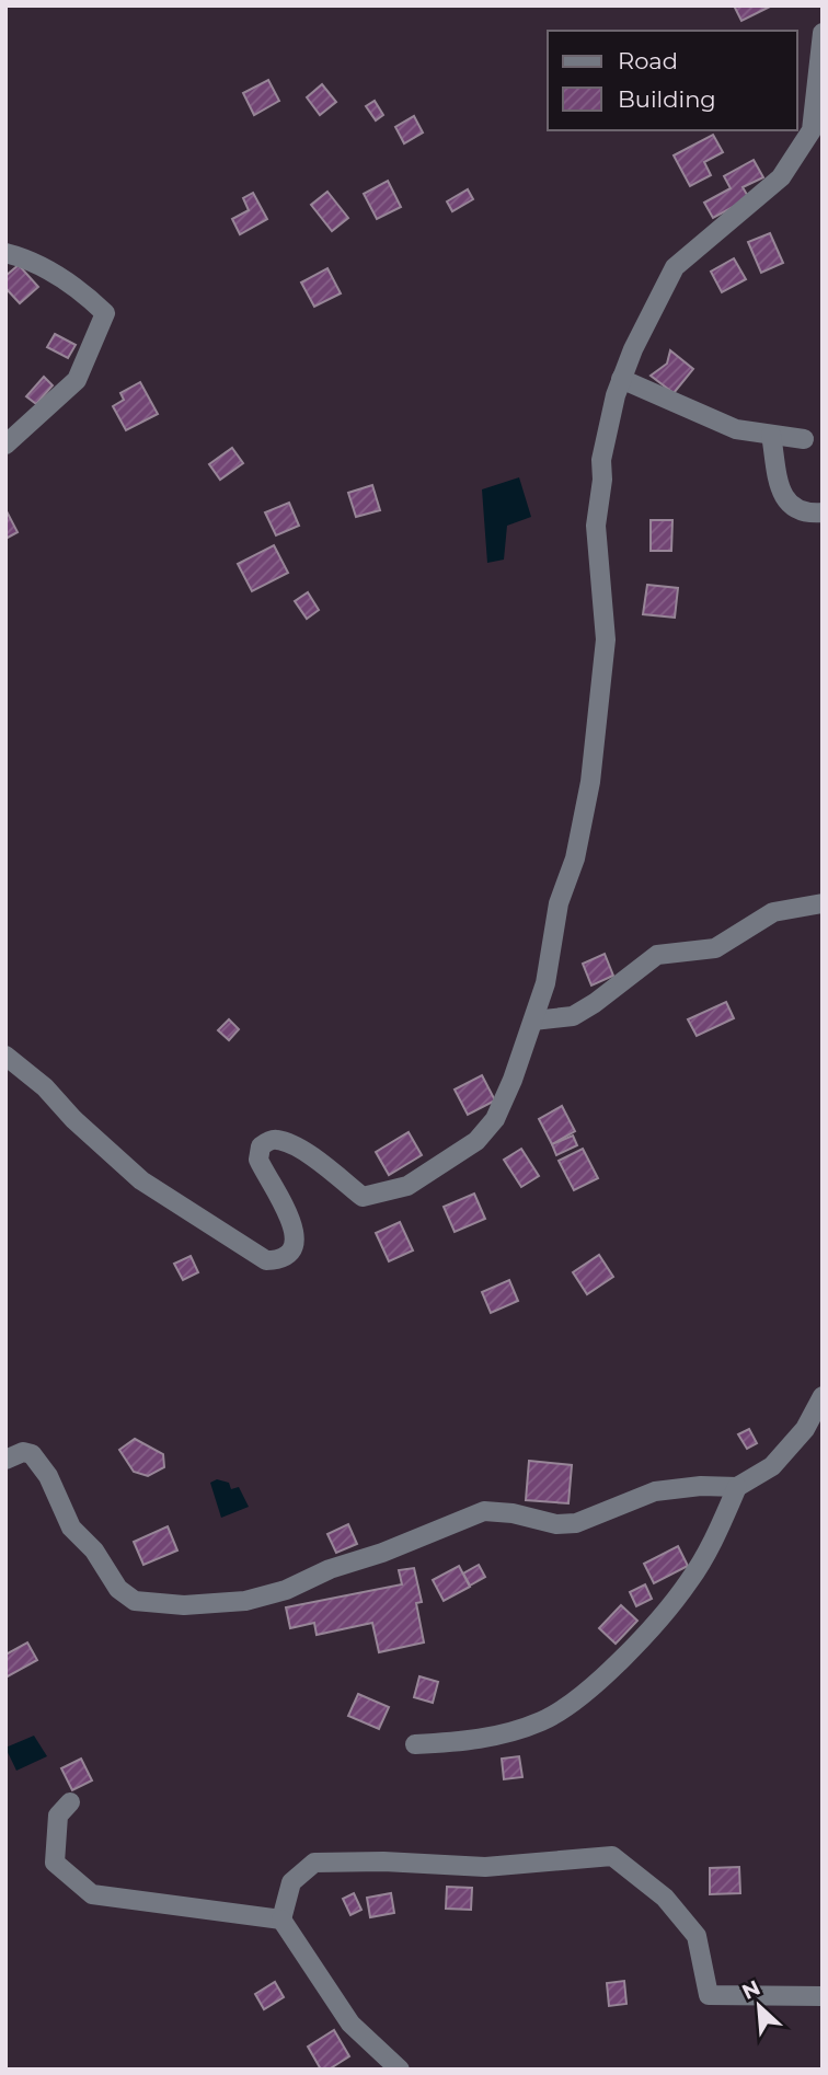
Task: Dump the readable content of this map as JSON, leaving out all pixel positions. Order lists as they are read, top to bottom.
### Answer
{
  "legend": ["Road", "Building"],
  "north": "top left"
}
